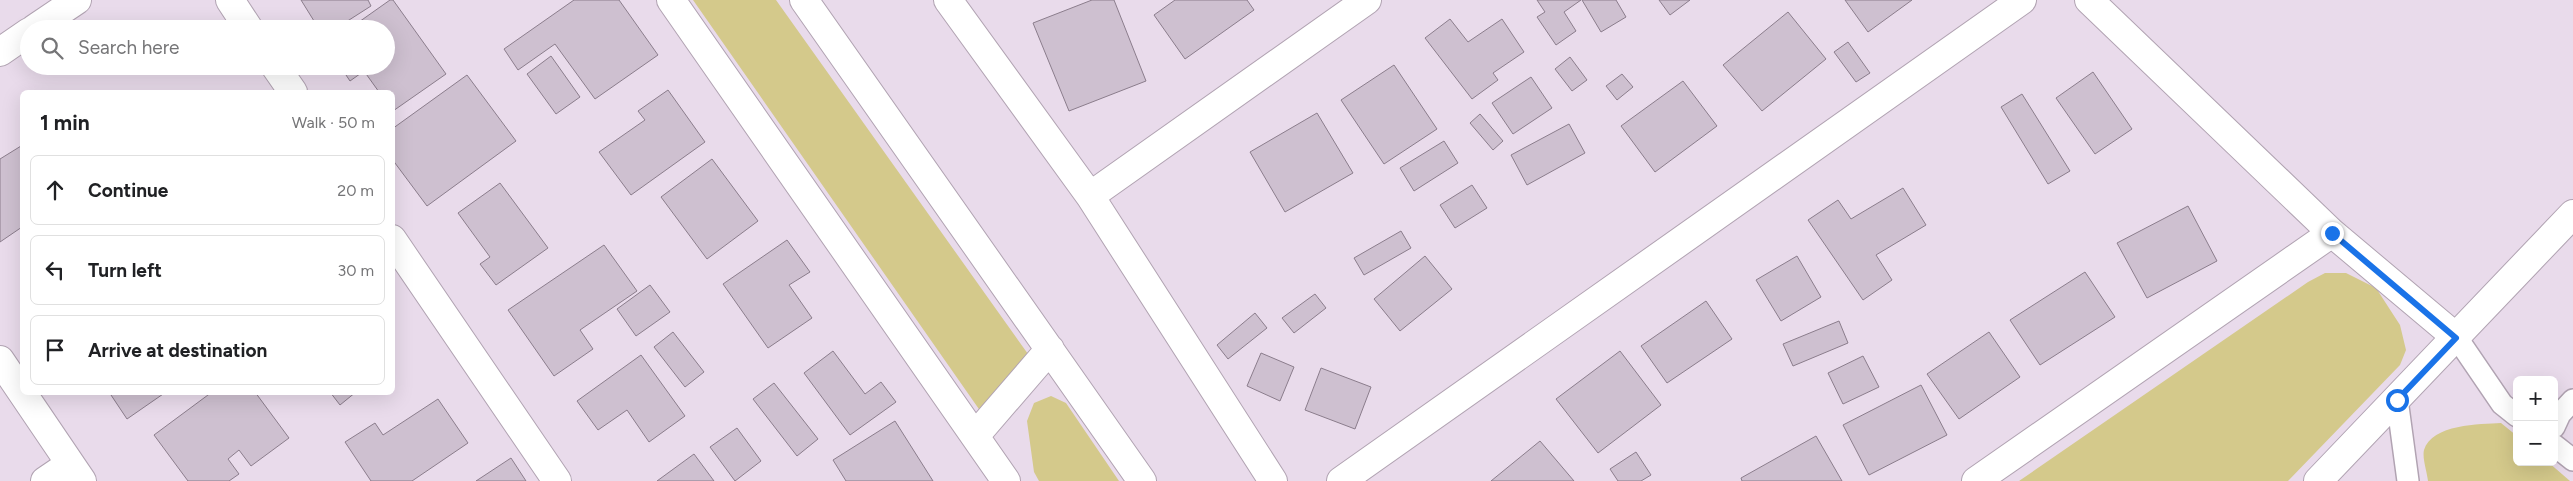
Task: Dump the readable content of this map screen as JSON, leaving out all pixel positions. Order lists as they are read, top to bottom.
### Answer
{
  "page": {
    "search": "Search here",
    "heading": ["1 min", "Walk · 50 m"],
    "list": [
      ["Continue", "20 m"],
      ["Turn left", "30 m"],
      "Arrive at destination"
    ],
    "map_buttons": ["+", "−"]
  }
}
